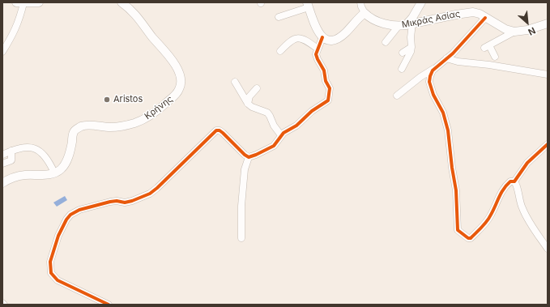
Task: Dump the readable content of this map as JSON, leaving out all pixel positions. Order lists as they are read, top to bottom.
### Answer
{
  "streets": {
    "street": ["Μικράς Ασίας", "Κρήνης"]
  },
  "places": ["Aristos"],
  "north": "bottom right"
}
